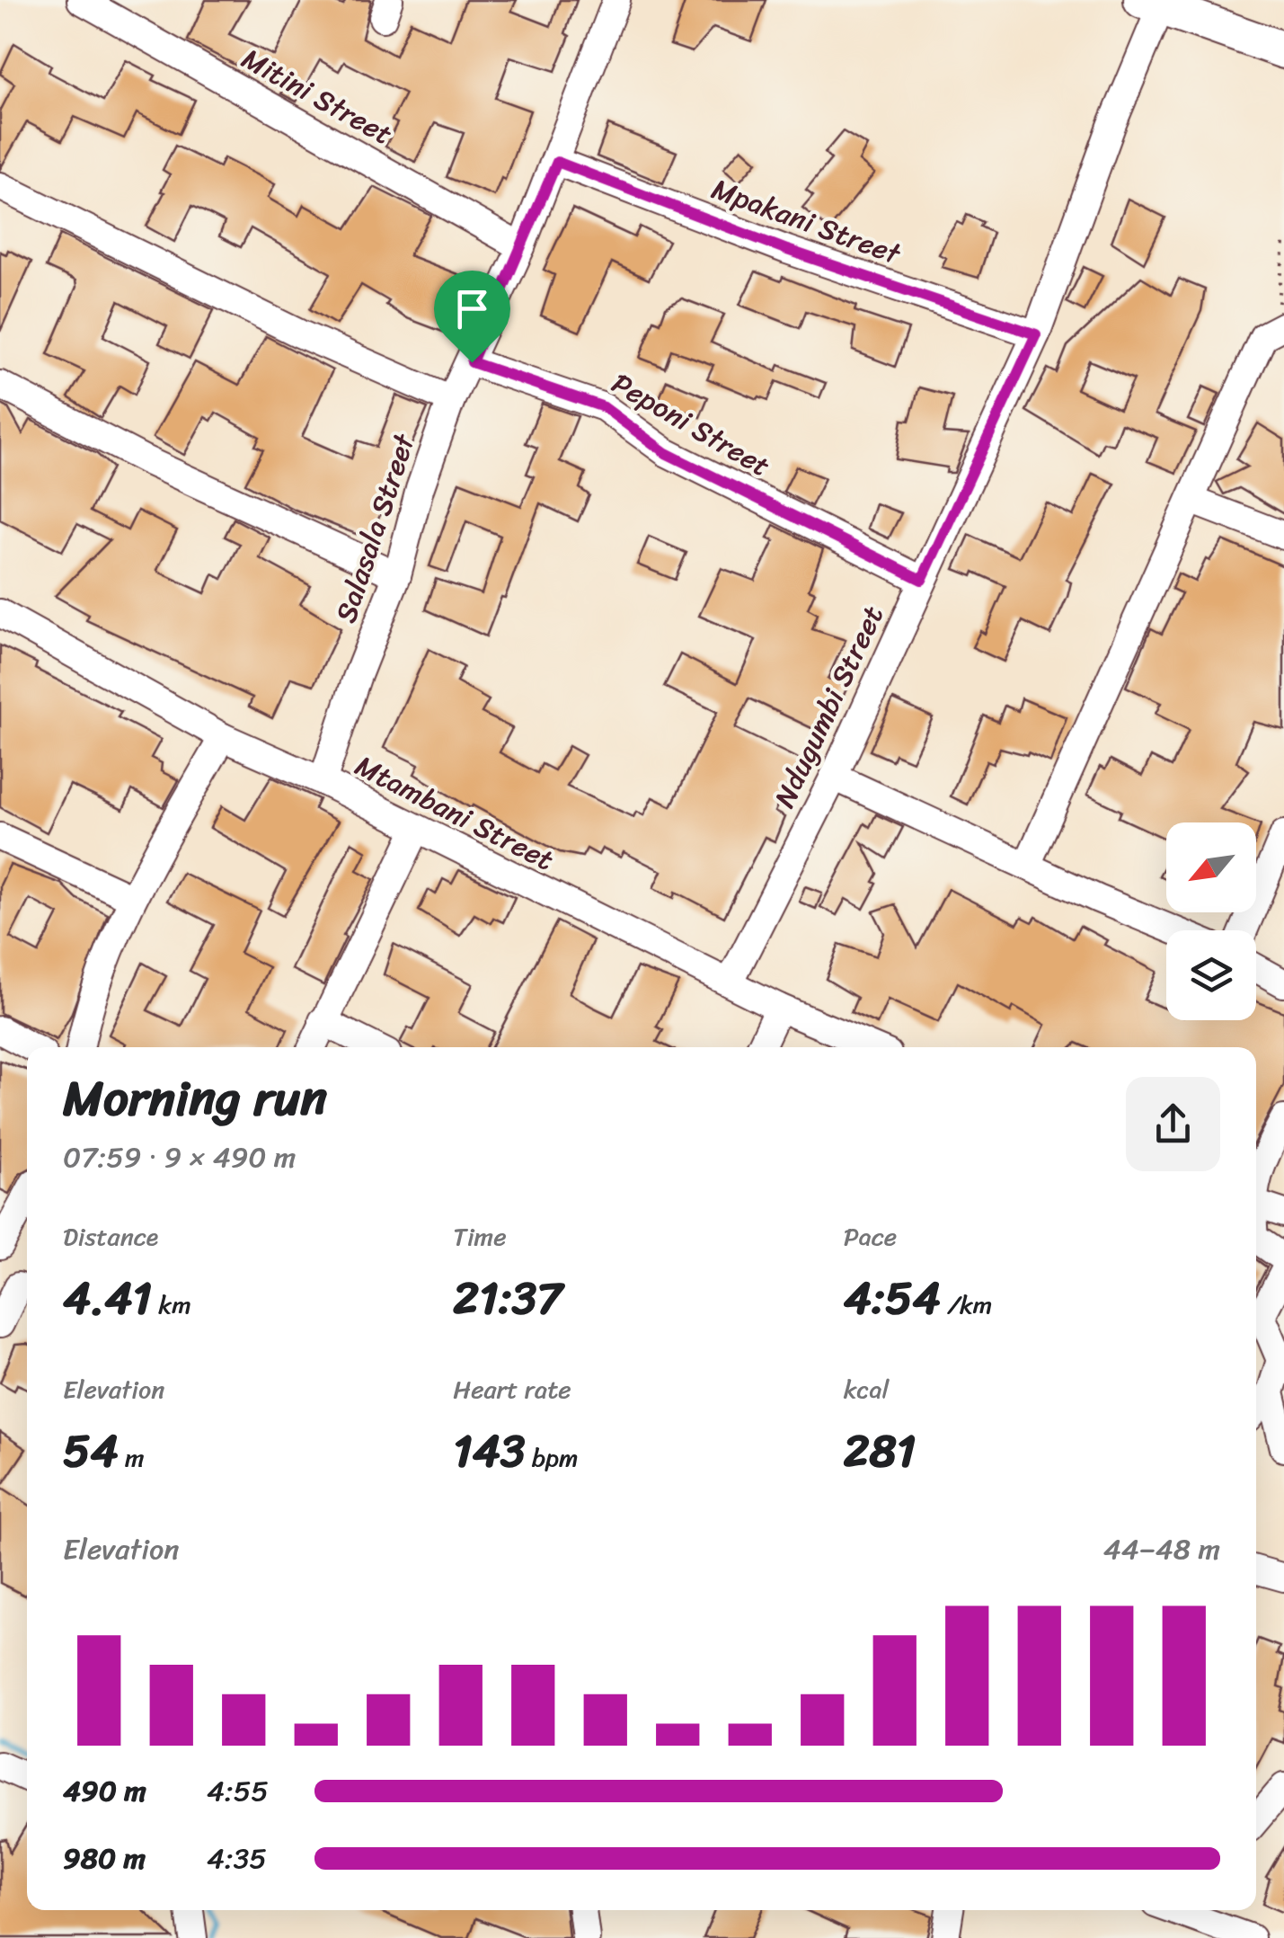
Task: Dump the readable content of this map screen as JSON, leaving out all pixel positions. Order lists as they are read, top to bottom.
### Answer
{
  "streets": {
    "street": [
      "Mitini Street",
      "Mpakani Street",
      "Peponi Street",
      "Salasala Street",
      "Ndugumbi Street",
      "Mtambani Street"
    ]
  },
  "crossings": [
    ["Mitini Street", "Salasala Street"],
    ["Mpakani Street", "Salasala Street"],
    ["Mpakani Street", "Ndugumbi Street"],
    ["Peponi Street", "Salasala Street"],
    ["Peponi Street", "Ndugumbi Street"],
    ["Salasala Street", "Mtambani Street"],
    ["Ndugumbi Street", "Mtambani Street"]
  ],
  "north": "bottom left",
  "page": {
    "heading": ["Morning run", "07:59 · 9 × 490 m"],
    "stats": [
      ["Distance", "4.41 km"],
      ["Time", "21:37"],
      ["Pace", "4:54 /km"],
      ["Elevation", "54 m"],
      ["Heart rate", "143 bpm"],
      ["kcal", "281"]
    ],
    "chart": ["Elevation", "44–48 m"],
    "list": [
      {
        "name": "490 m",
        "note": "4:55"
      },
      {
        "name": "980 m",
        "note": "4:35"
      }
    ]
  }
}
